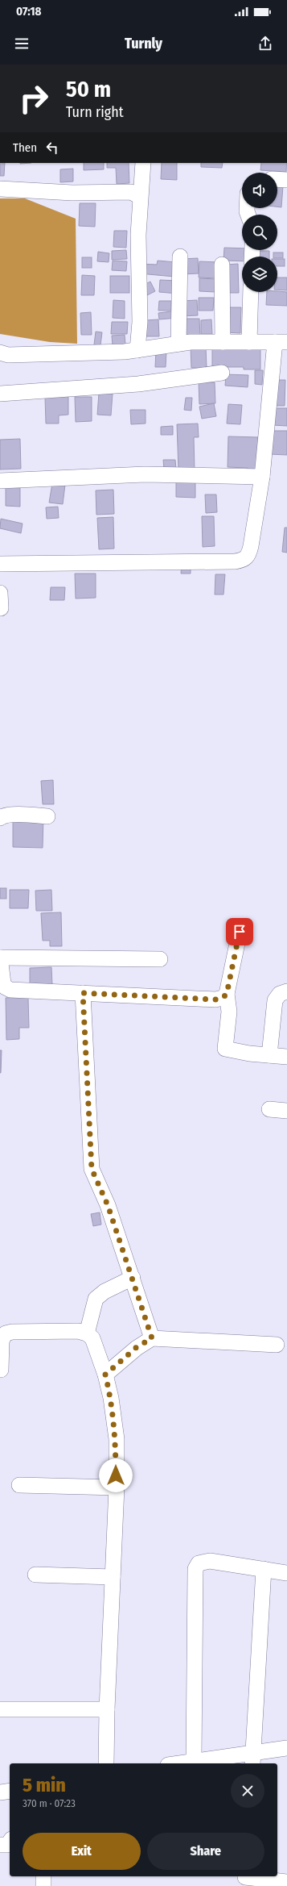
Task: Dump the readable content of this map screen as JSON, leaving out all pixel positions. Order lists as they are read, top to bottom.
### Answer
{
  "page": {
    "status": "07:18",
    "header": "Turnly",
    "turn": ["50 m", "Turn right"],
    "then": "Then",
    "heading": ["5 min", "370 m · 07:23"],
    "buttons": ["Exit", "Share"]
  }
}
